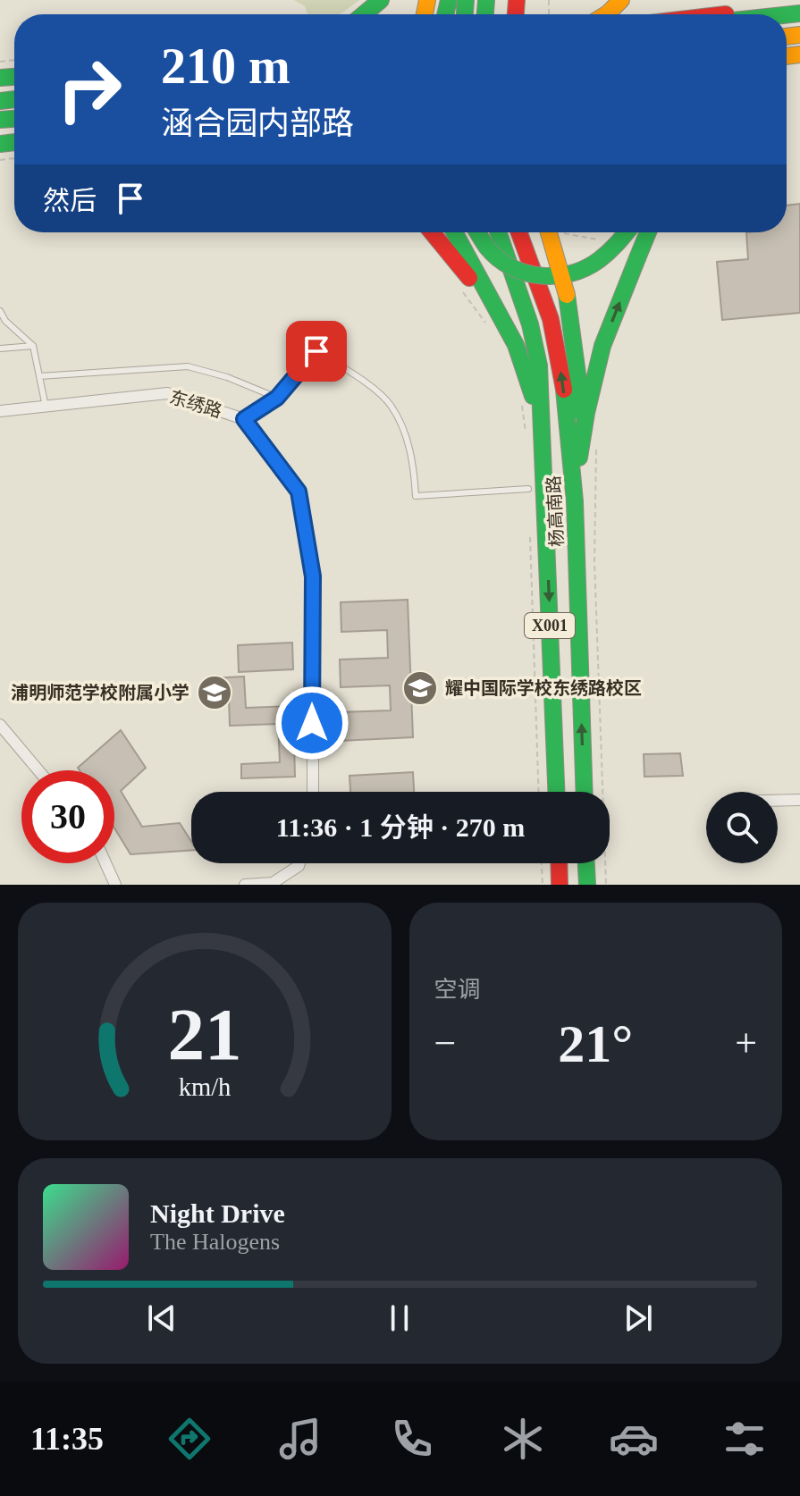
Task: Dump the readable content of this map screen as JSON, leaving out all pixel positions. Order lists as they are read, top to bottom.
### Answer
{
  "streets": {
    "main road": ["杨高南路", "X001"],
    "street": ["东绣路"]
  },
  "places": {
    "school or university": ["耀中国际学校东绣路校区", "浦明师范学校附属小学"]
  },
  "page": {
    "turn": ["210 m", "涵合园内部路"],
    "then": "然后",
    "limit": "30",
    "trip": "11:36 · 1 分钟 · 270 m",
    "tile": "空调",
    "heat": ["−", "21°", "+"],
    "song": ["Night Drive", "The Halogens"],
    "tabs": "11:35",
    "gauge": ["21", "km/h"]
  }
}
